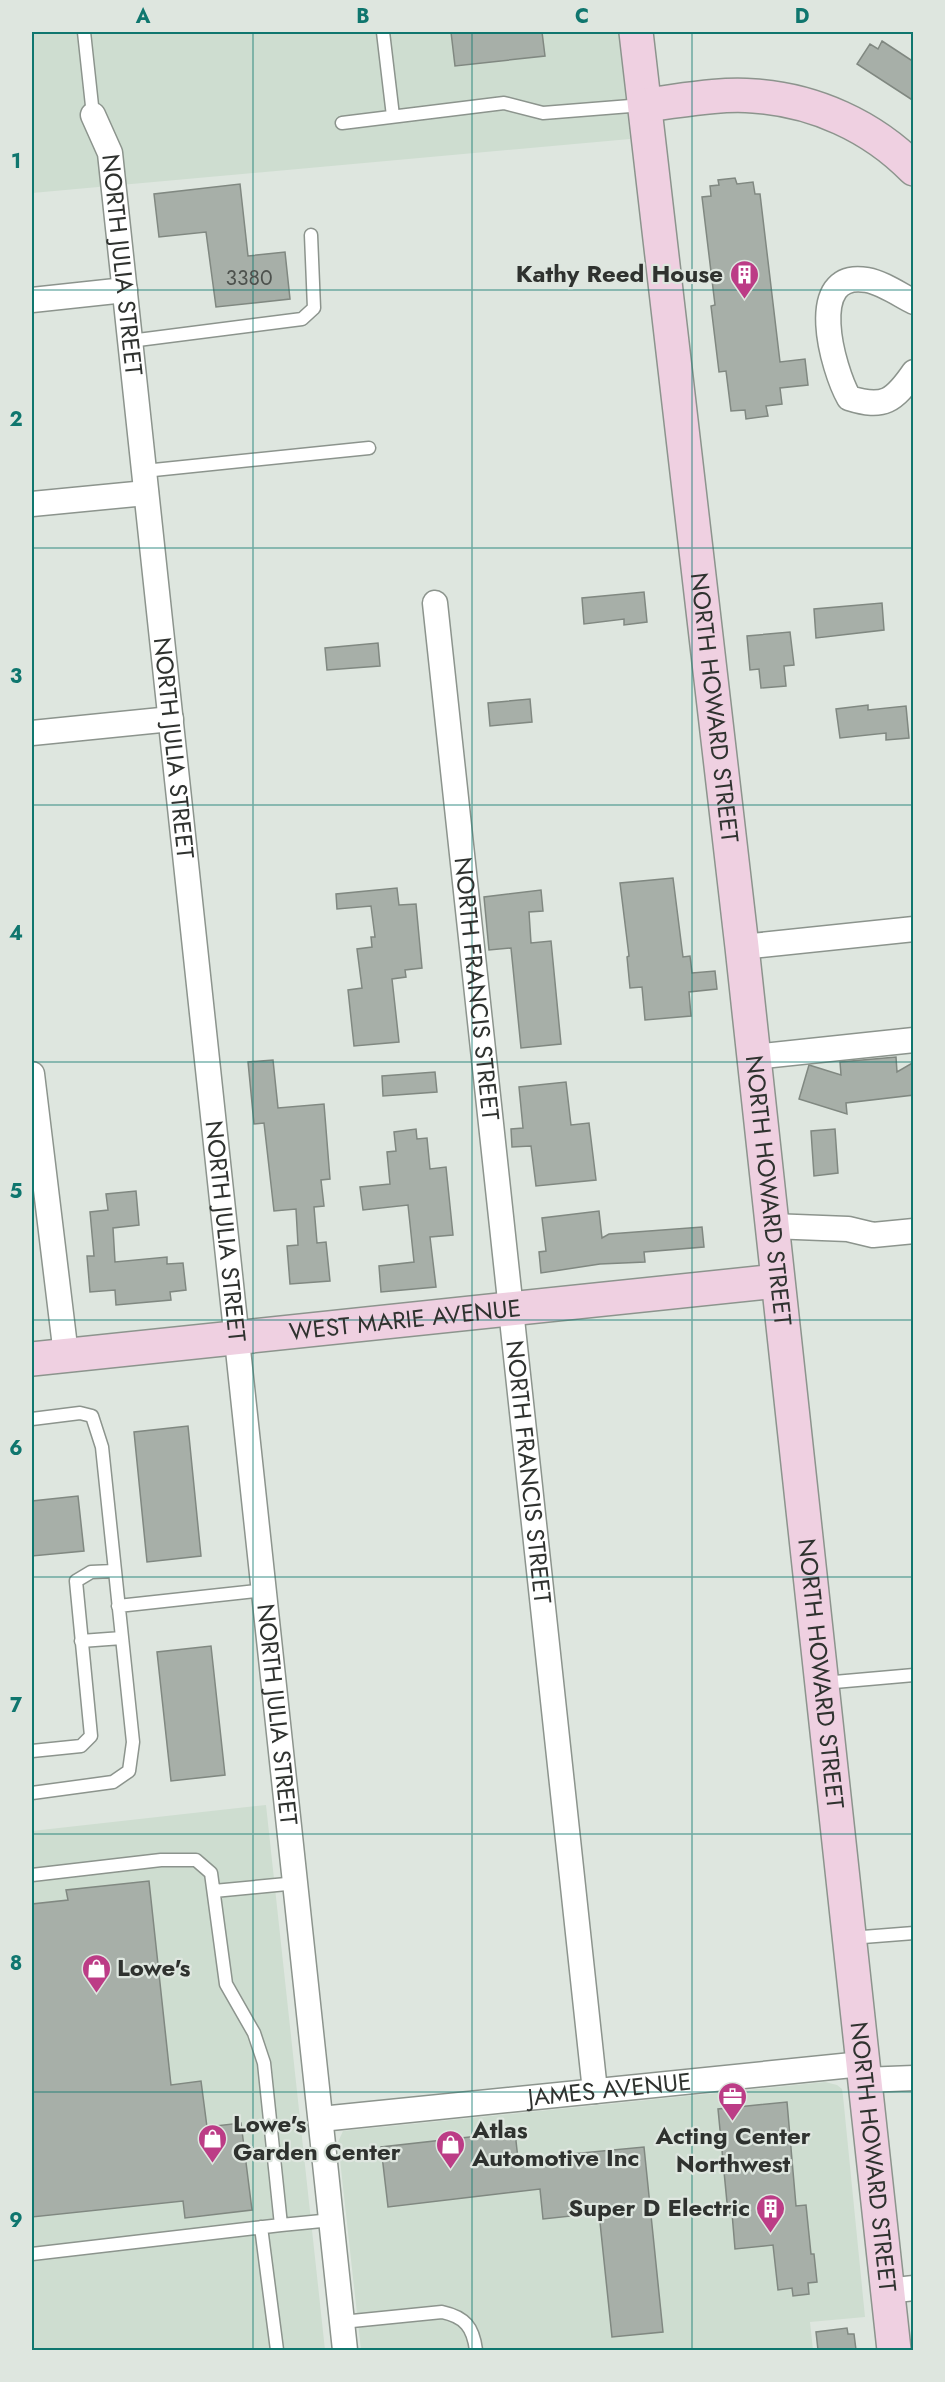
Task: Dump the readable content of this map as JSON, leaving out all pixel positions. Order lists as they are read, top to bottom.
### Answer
{
  "streets": {
    "street": [
      "NORTH JULIA STREET",
      "NORTH HOWARD STREET",
      "NORTH FRANCIS STREET",
      "WEST MARIE AVENUE",
      "JAMES AVENUE"
    ]
  },
  "crossings": [
    ["NORTH JULIA STREET", "WEST MARIE AVENUE"],
    ["NORTH JULIA STREET", "JAMES AVENUE"],
    ["NORTH HOWARD STREET", "WEST MARIE AVENUE"],
    ["NORTH HOWARD STREET", "JAMES AVENUE"],
    ["NORTH FRANCIS STREET", "WEST MARIE AVENUE"],
    ["NORTH FRANCIS STREET", "JAMES AVENUE"]
  ],
  "places": {
    "building": ["Kathy Reed House", "Super D Electric"],
    "shop": ["Lowe's", "Lowe's Garden Center", "Atlas Automotive Inc"],
    "office": ["Acting Center Northwest"]
  },
  "house_numbers": ["3380"],
  "grid": {
    "columns": [
      "A",
      "B",
      "C",
      "D"
    ],
    "rows": [
      "1",
      "2",
      "3",
      "4",
      "5",
      "6",
      "7",
      "8",
      "9"
    ]
  }
}
